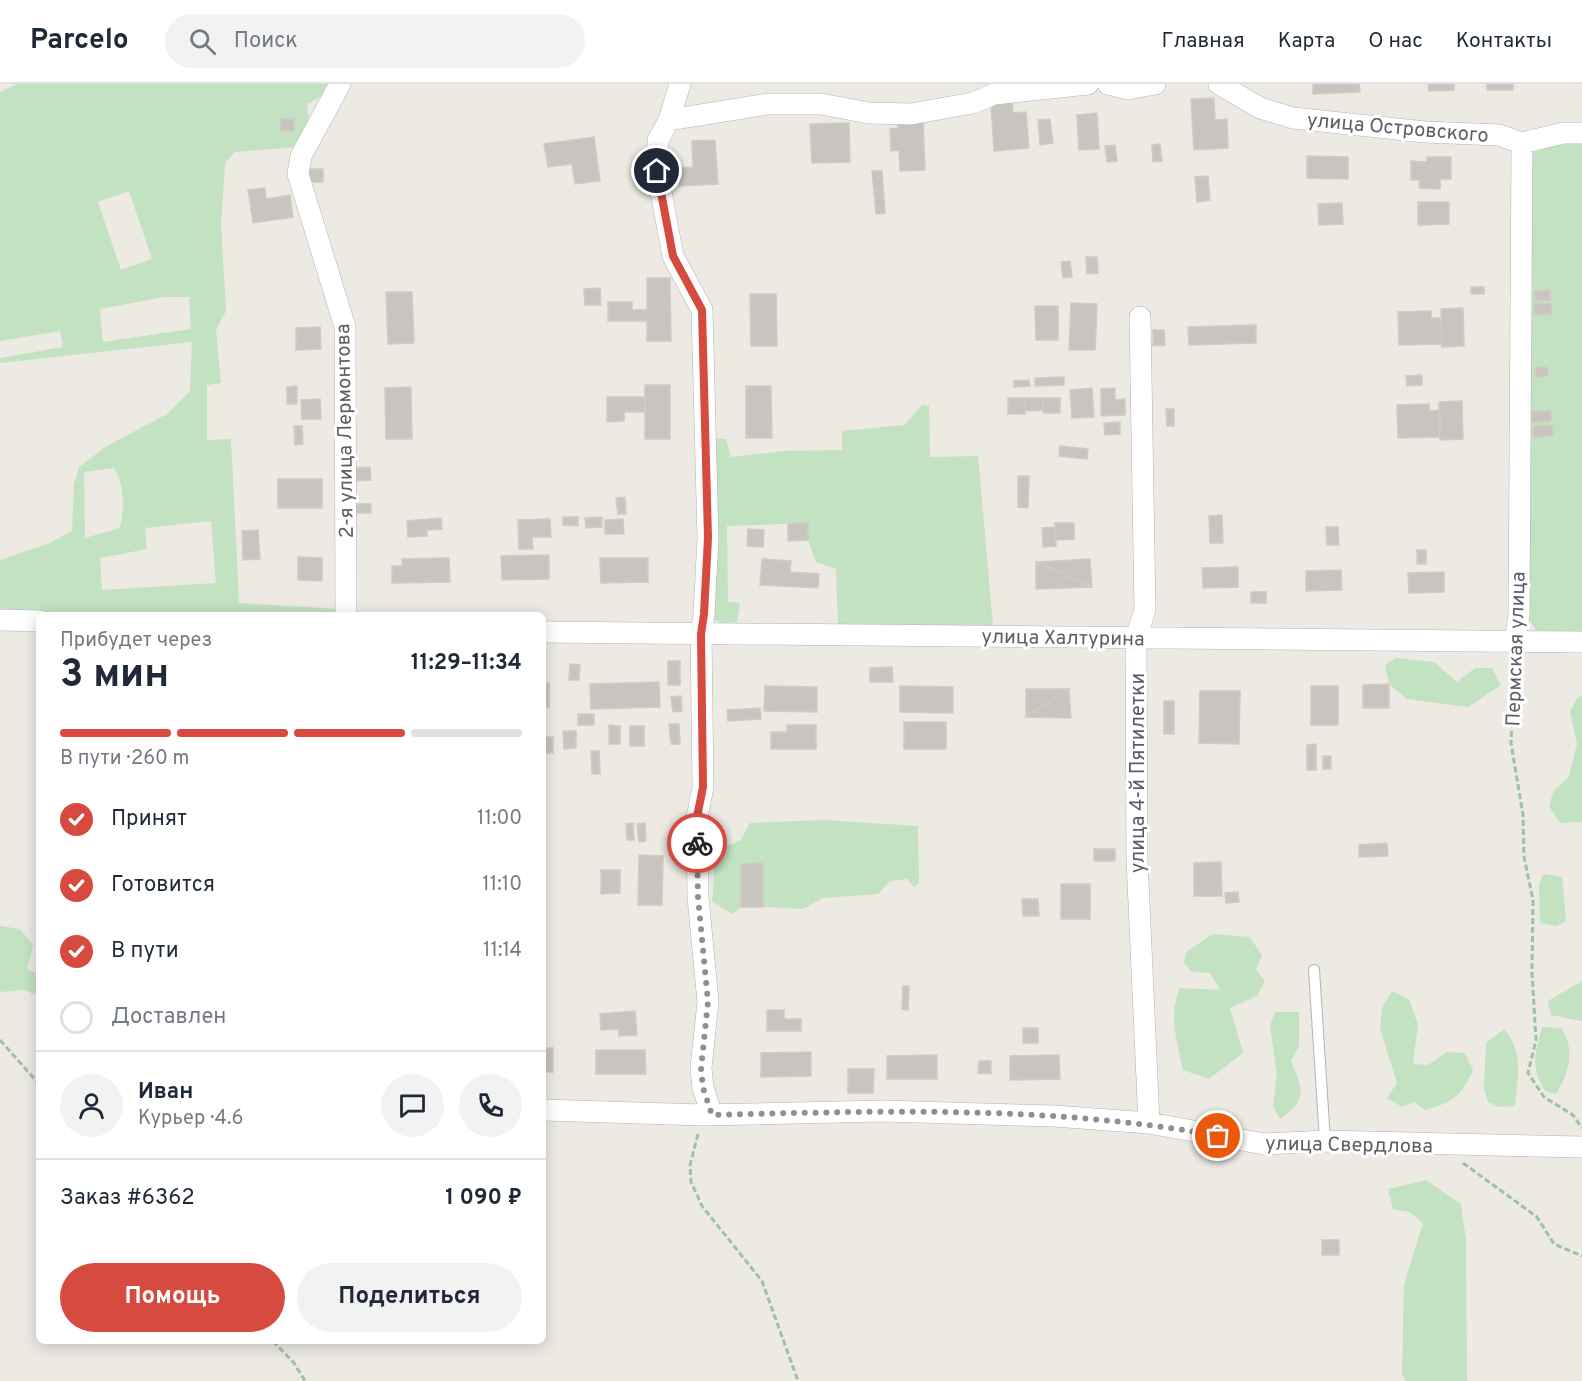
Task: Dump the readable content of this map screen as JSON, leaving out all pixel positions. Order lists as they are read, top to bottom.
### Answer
{
  "streets": {
    "street": [
      "улица Островского",
      "2-я улица Лермонтова",
      "улица Халтурина",
      "Пермская улица",
      "улица 4-й Пятилетки",
      "улица Свердлова"
    ]
  },
  "crossings": [
    ["улица Островского", "Пермская улица"],
    ["улица Халтурина", "Пермская улица"],
    ["улица Халтурина", "улица 4-й Пятилетки"],
    ["улица 4-й Пятилетки", "улица Свердлова"]
  ],
  "page": {
    "header": "Parcelo",
    "search": "Поиск",
    "nav": [
      "Главная",
      "Карта",
      "О нас",
      "Контакты"
    ],
    "heading": ["3 мин", "Прибудет через", "11:29–11:34"],
    "panel": [
      "Иван",
      "Курьер · 4.6",
      "Заказ #6362",
      "1 090 ₽"
    ],
    "bar": "В пути · 260 m",
    "list": [
      ["Принят", "11:00"],
      ["Готовится", "11:10"],
      ["В пути", "11:14"],
      "Доставлен"
    ],
    "buttons": ["Помощь", "Поделиться"]
  }
}
